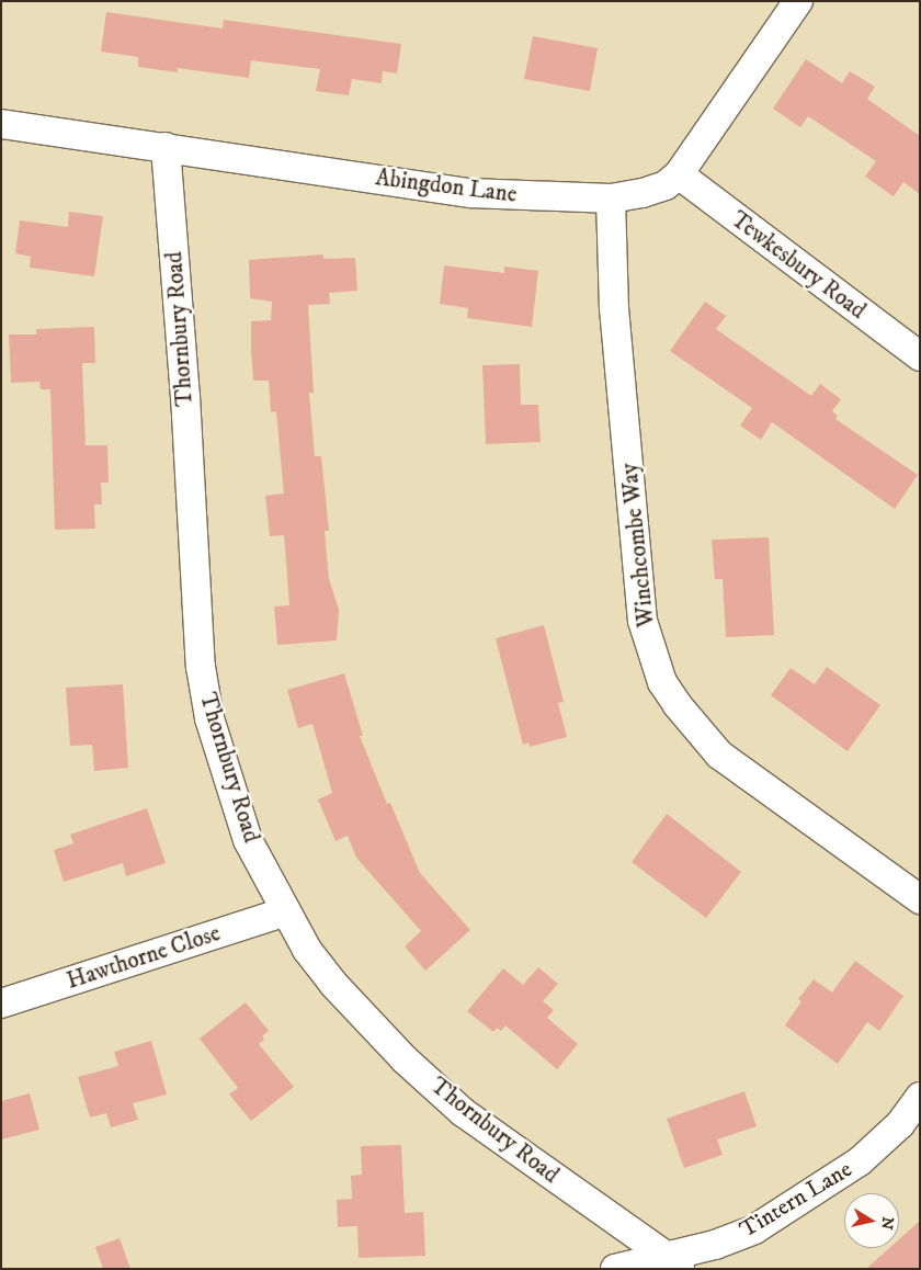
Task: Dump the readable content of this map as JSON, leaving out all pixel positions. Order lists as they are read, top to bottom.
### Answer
{
  "streets": {
    "street": [
      "Abingdon Lane",
      "Tewkesbury Road",
      "Thornbury Road",
      "Winchcombe Way",
      "Hawthorne Close",
      "Tintern Lane"
    ]
  },
  "crossings": [
    ["Abingdon Lane", "Tewkesbury Road"],
    ["Abingdon Lane", "Thornbury Road"],
    ["Abingdon Lane", "Winchcombe Way"],
    ["Thornbury Road", "Hawthorne Close"],
    ["Thornbury Road", "Tintern Lane"]
  ],
  "north": "right"
}
